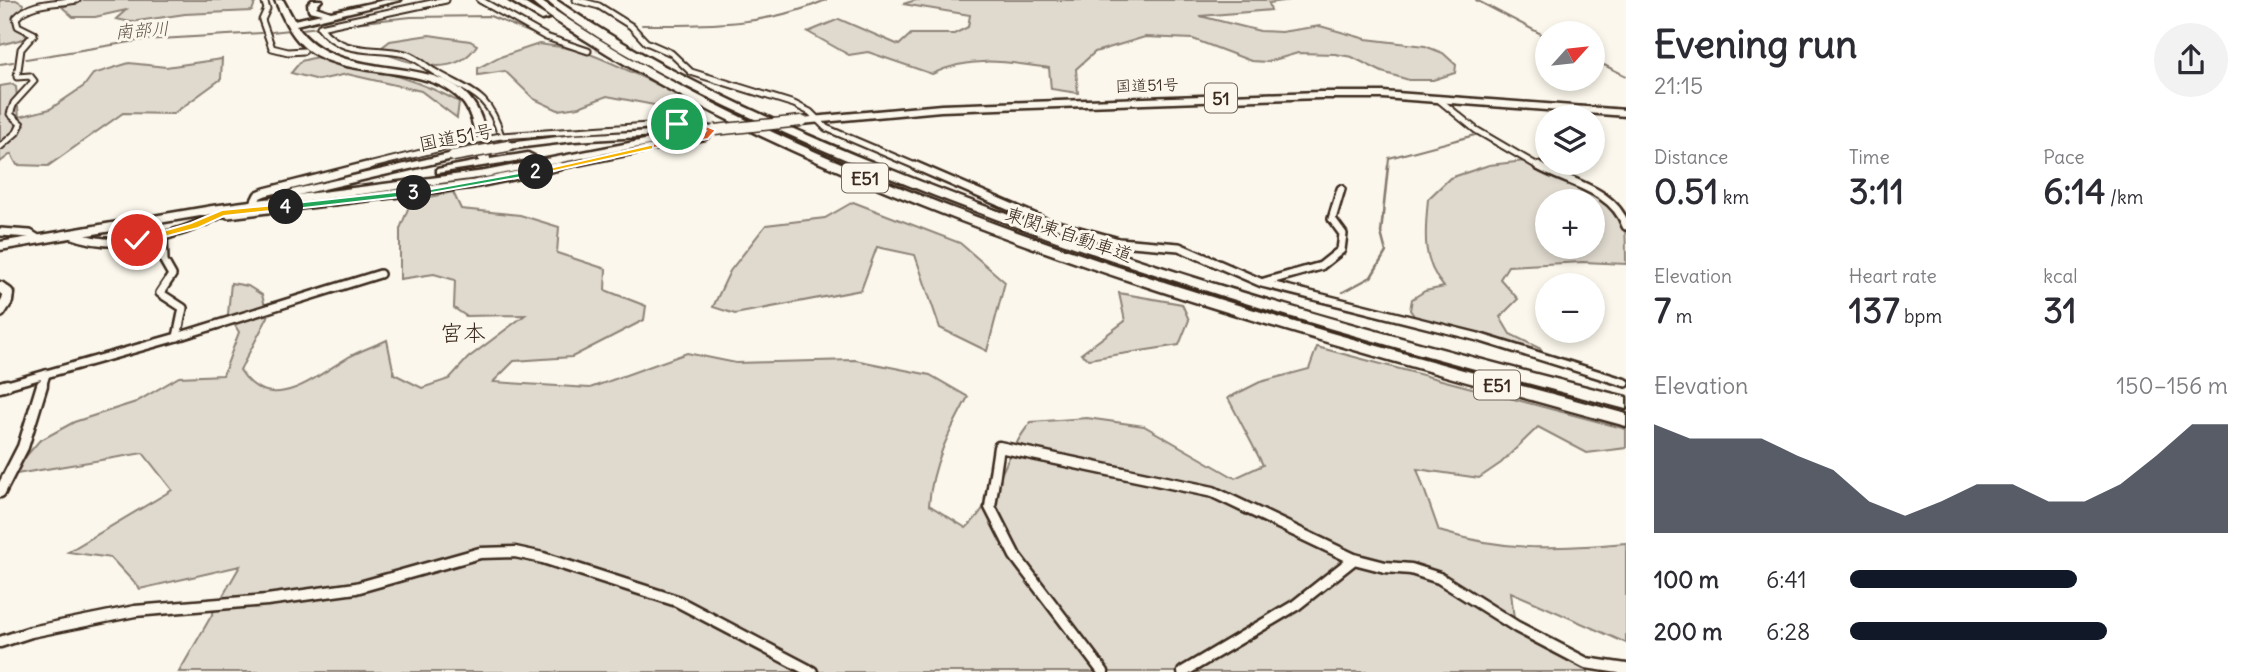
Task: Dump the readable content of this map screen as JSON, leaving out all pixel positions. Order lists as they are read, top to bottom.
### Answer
{
  "streets": {
    "highway": [
      "国道51号",
      "51",
      "E51",
      "東関東自動車道"
    ]
  },
  "districts": ["宮本"],
  "water": ["南部川"],
  "north": "top right",
  "page": {
    "heading": ["Evening run", "21:15"],
    "map_buttons": ["+", "−"],
    "stats": [
      ["Distance", "0.51 km"],
      ["Time", "3:11"],
      ["Pace", "6:14 /km"],
      ["Elevation", "7 m"],
      ["Heart rate", "137 bpm"],
      ["kcal", "31"]
    ],
    "pins": ["2", "3", "4"],
    "chart": ["Elevation", "150–156 m"],
    "list": [
      {
        "name": "100 m",
        "note": "6:41"
      },
      {
        "name": "200 m",
        "note": "6:28"
      }
    ]
  }
}
